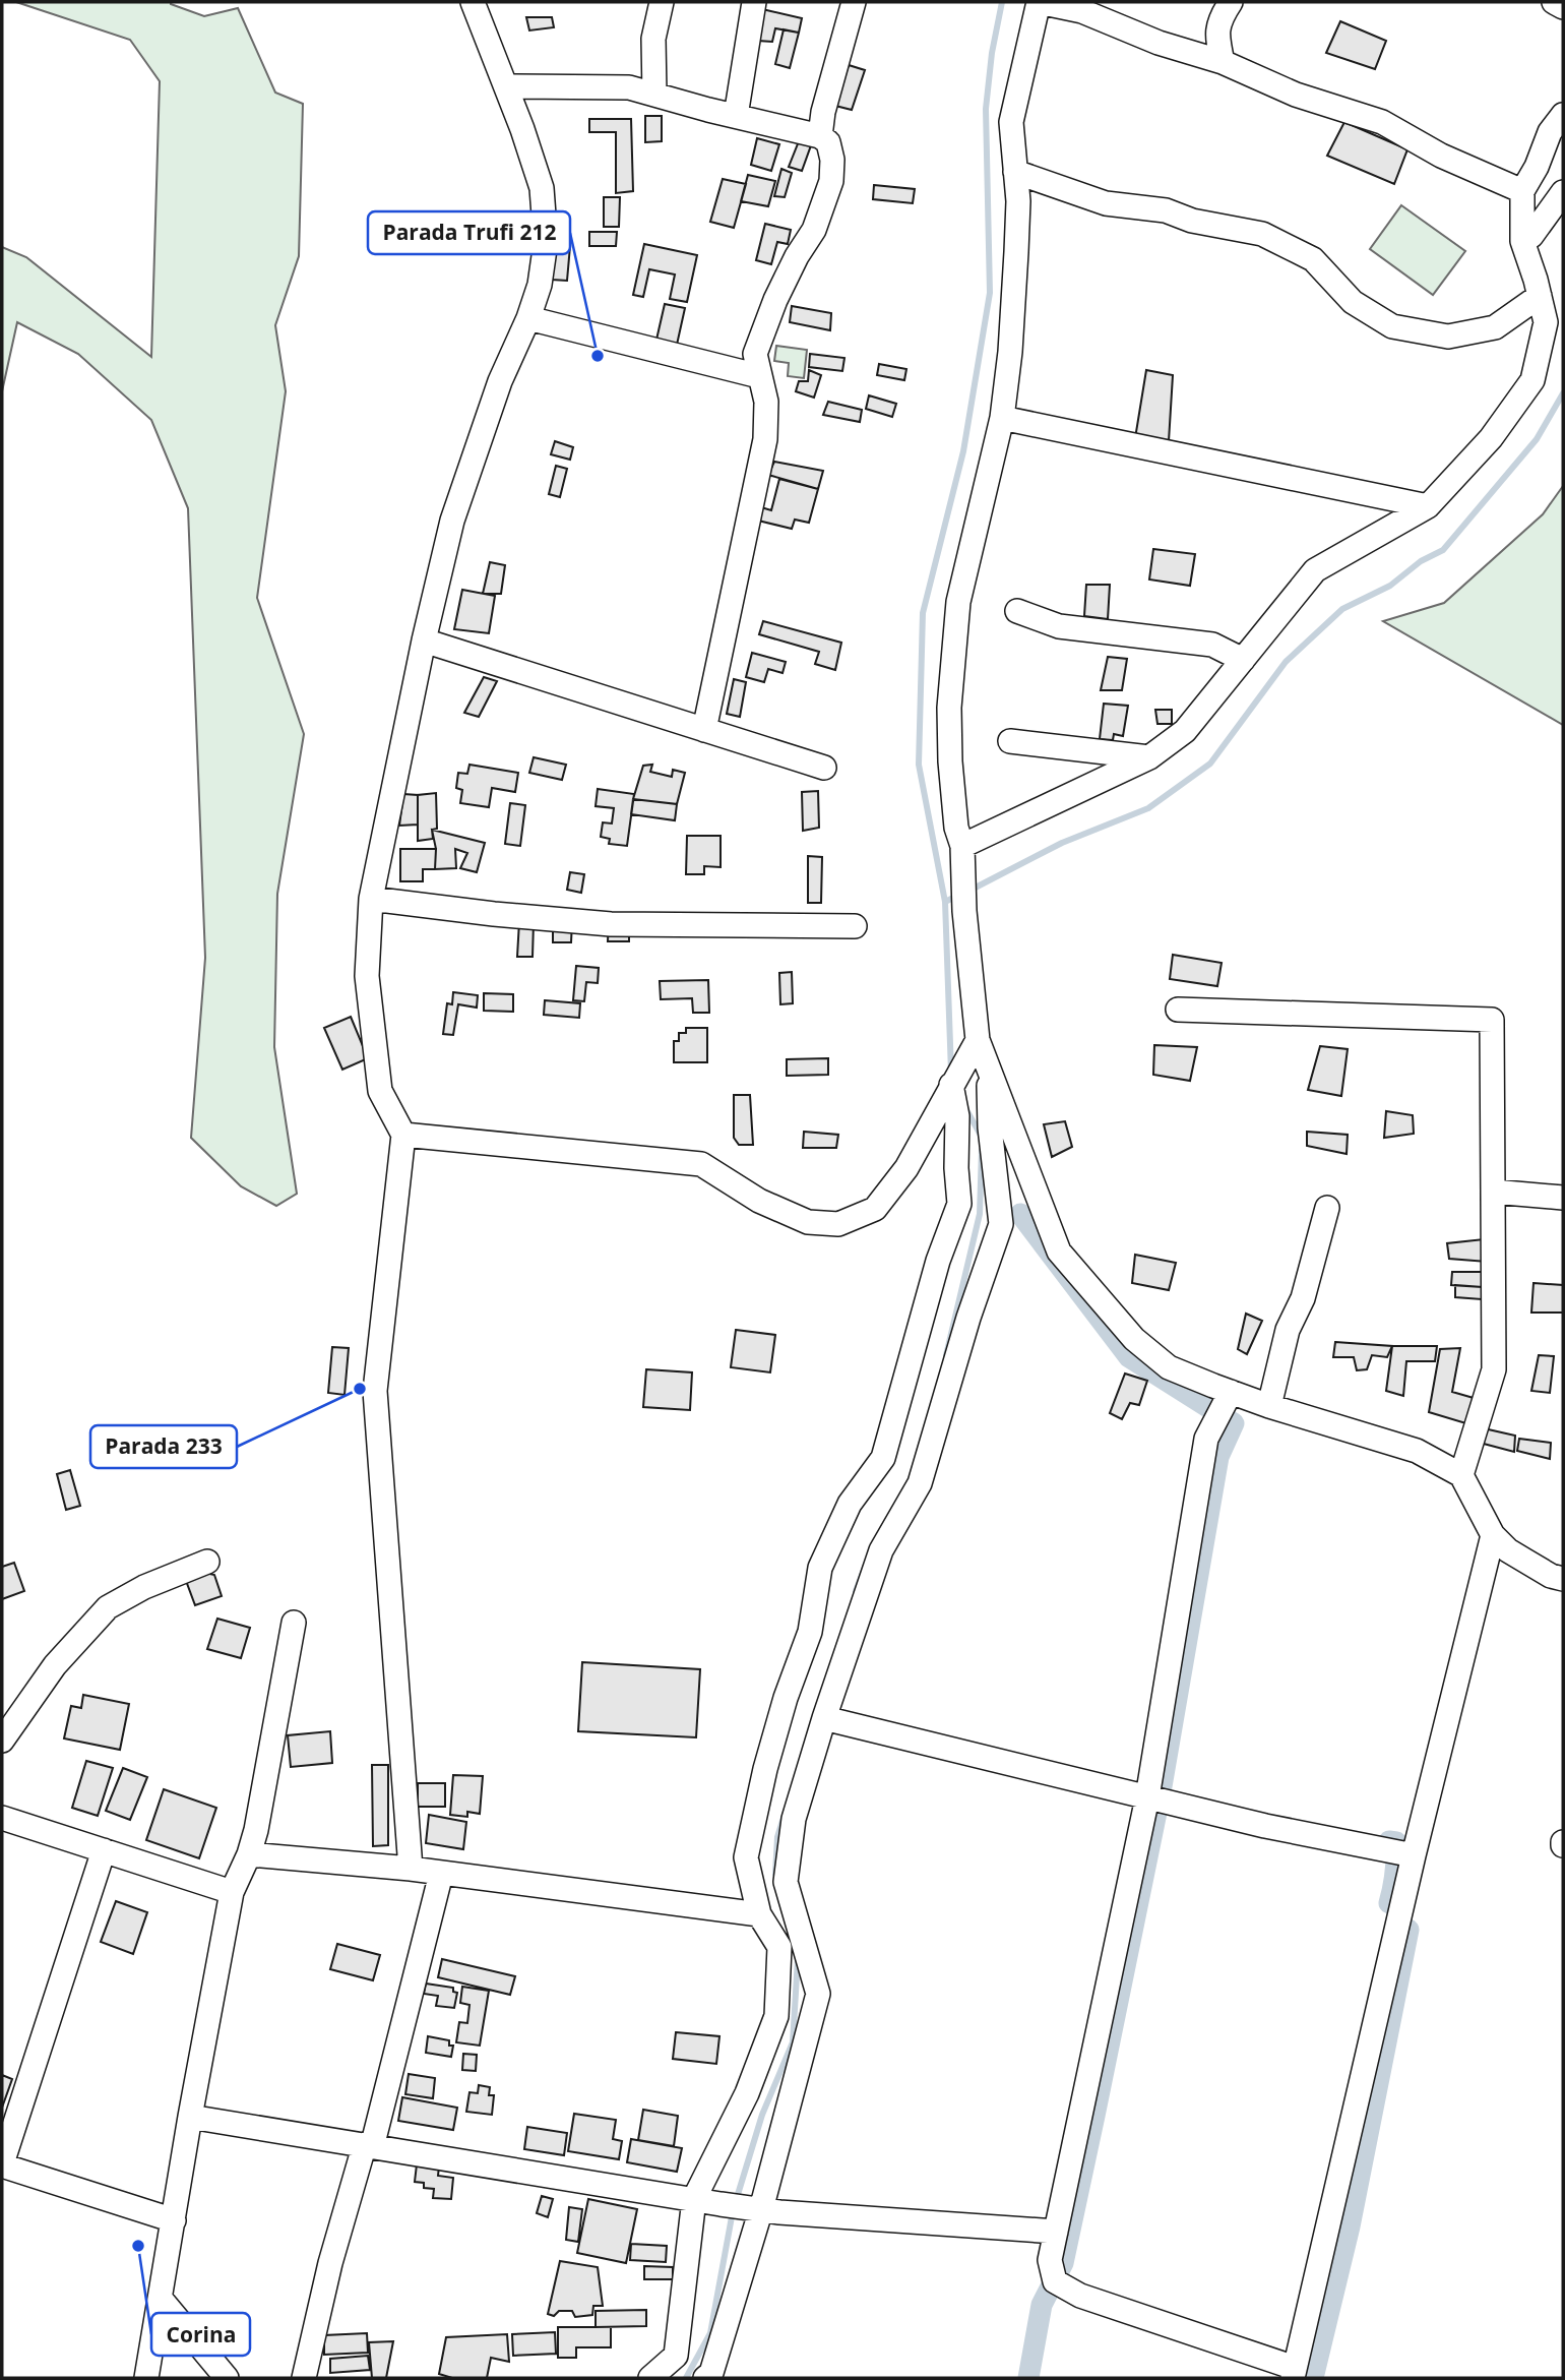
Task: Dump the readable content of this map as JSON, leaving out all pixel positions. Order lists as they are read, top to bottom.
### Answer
{
  "places": ["Parada Trufi 212", "Parada 233", "Corina"]
}
